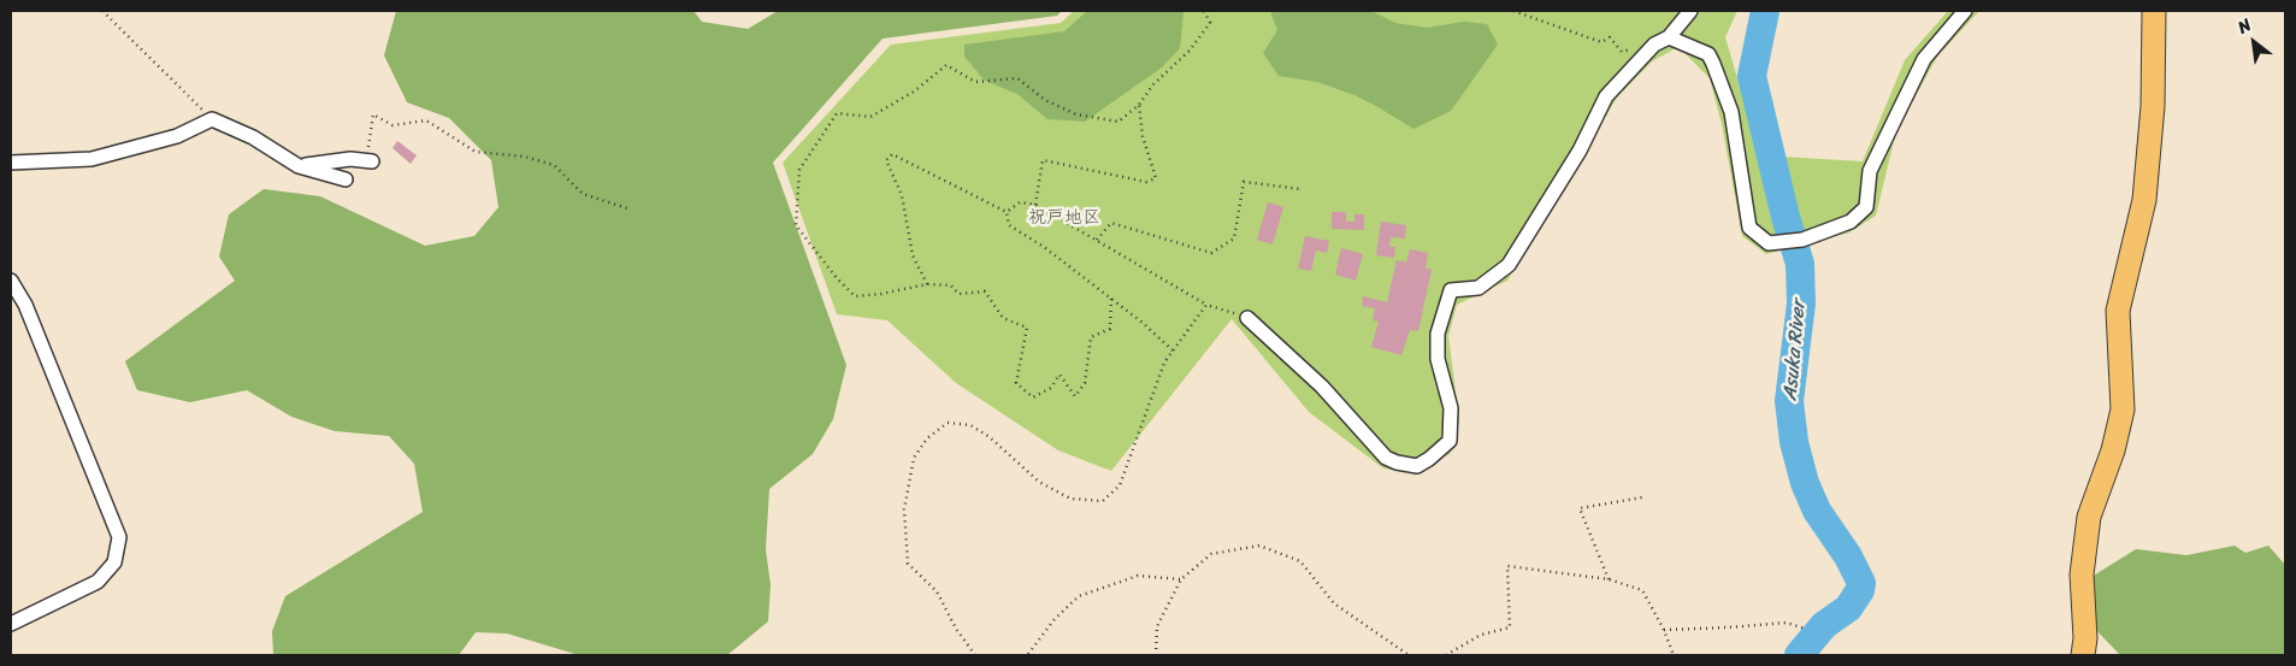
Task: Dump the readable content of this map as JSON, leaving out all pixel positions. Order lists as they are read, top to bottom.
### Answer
{
  "water": ["Asuka River"],
  "parks": ["祝戸地区"],
  "north": "top left"
}
